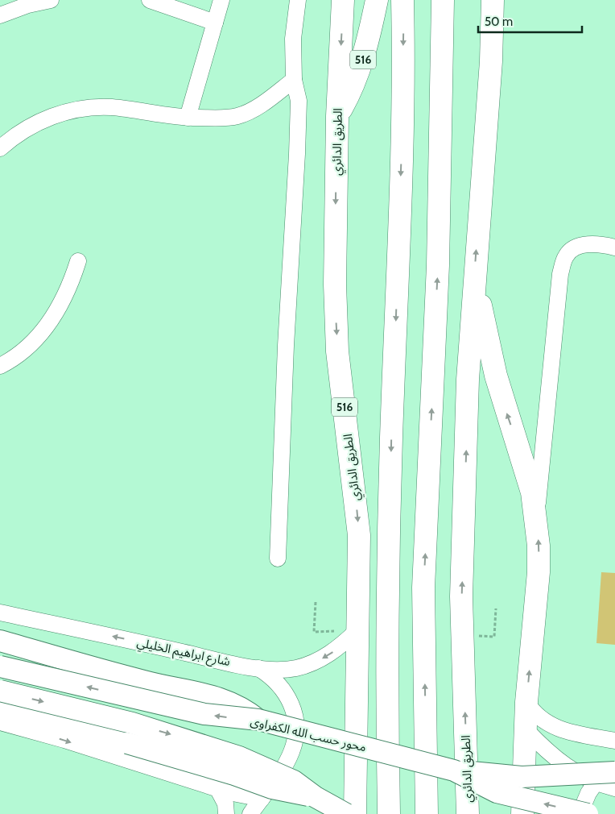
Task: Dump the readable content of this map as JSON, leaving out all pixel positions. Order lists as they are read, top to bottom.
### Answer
{
  "streets": {
    "highway": ["516", "الطريق الدائري"],
    "main road": ["محور حسب الله الكفراوى"],
    "street": ["شارع ابراهيم الخليلي"]
  },
  "crossings": [
    ["516", "الطريق الدائري"],
    ["الطريق الدائري", "شارع ابراهيم الخليلي"]
  ],
  "scale_bar": "50 m"
}
